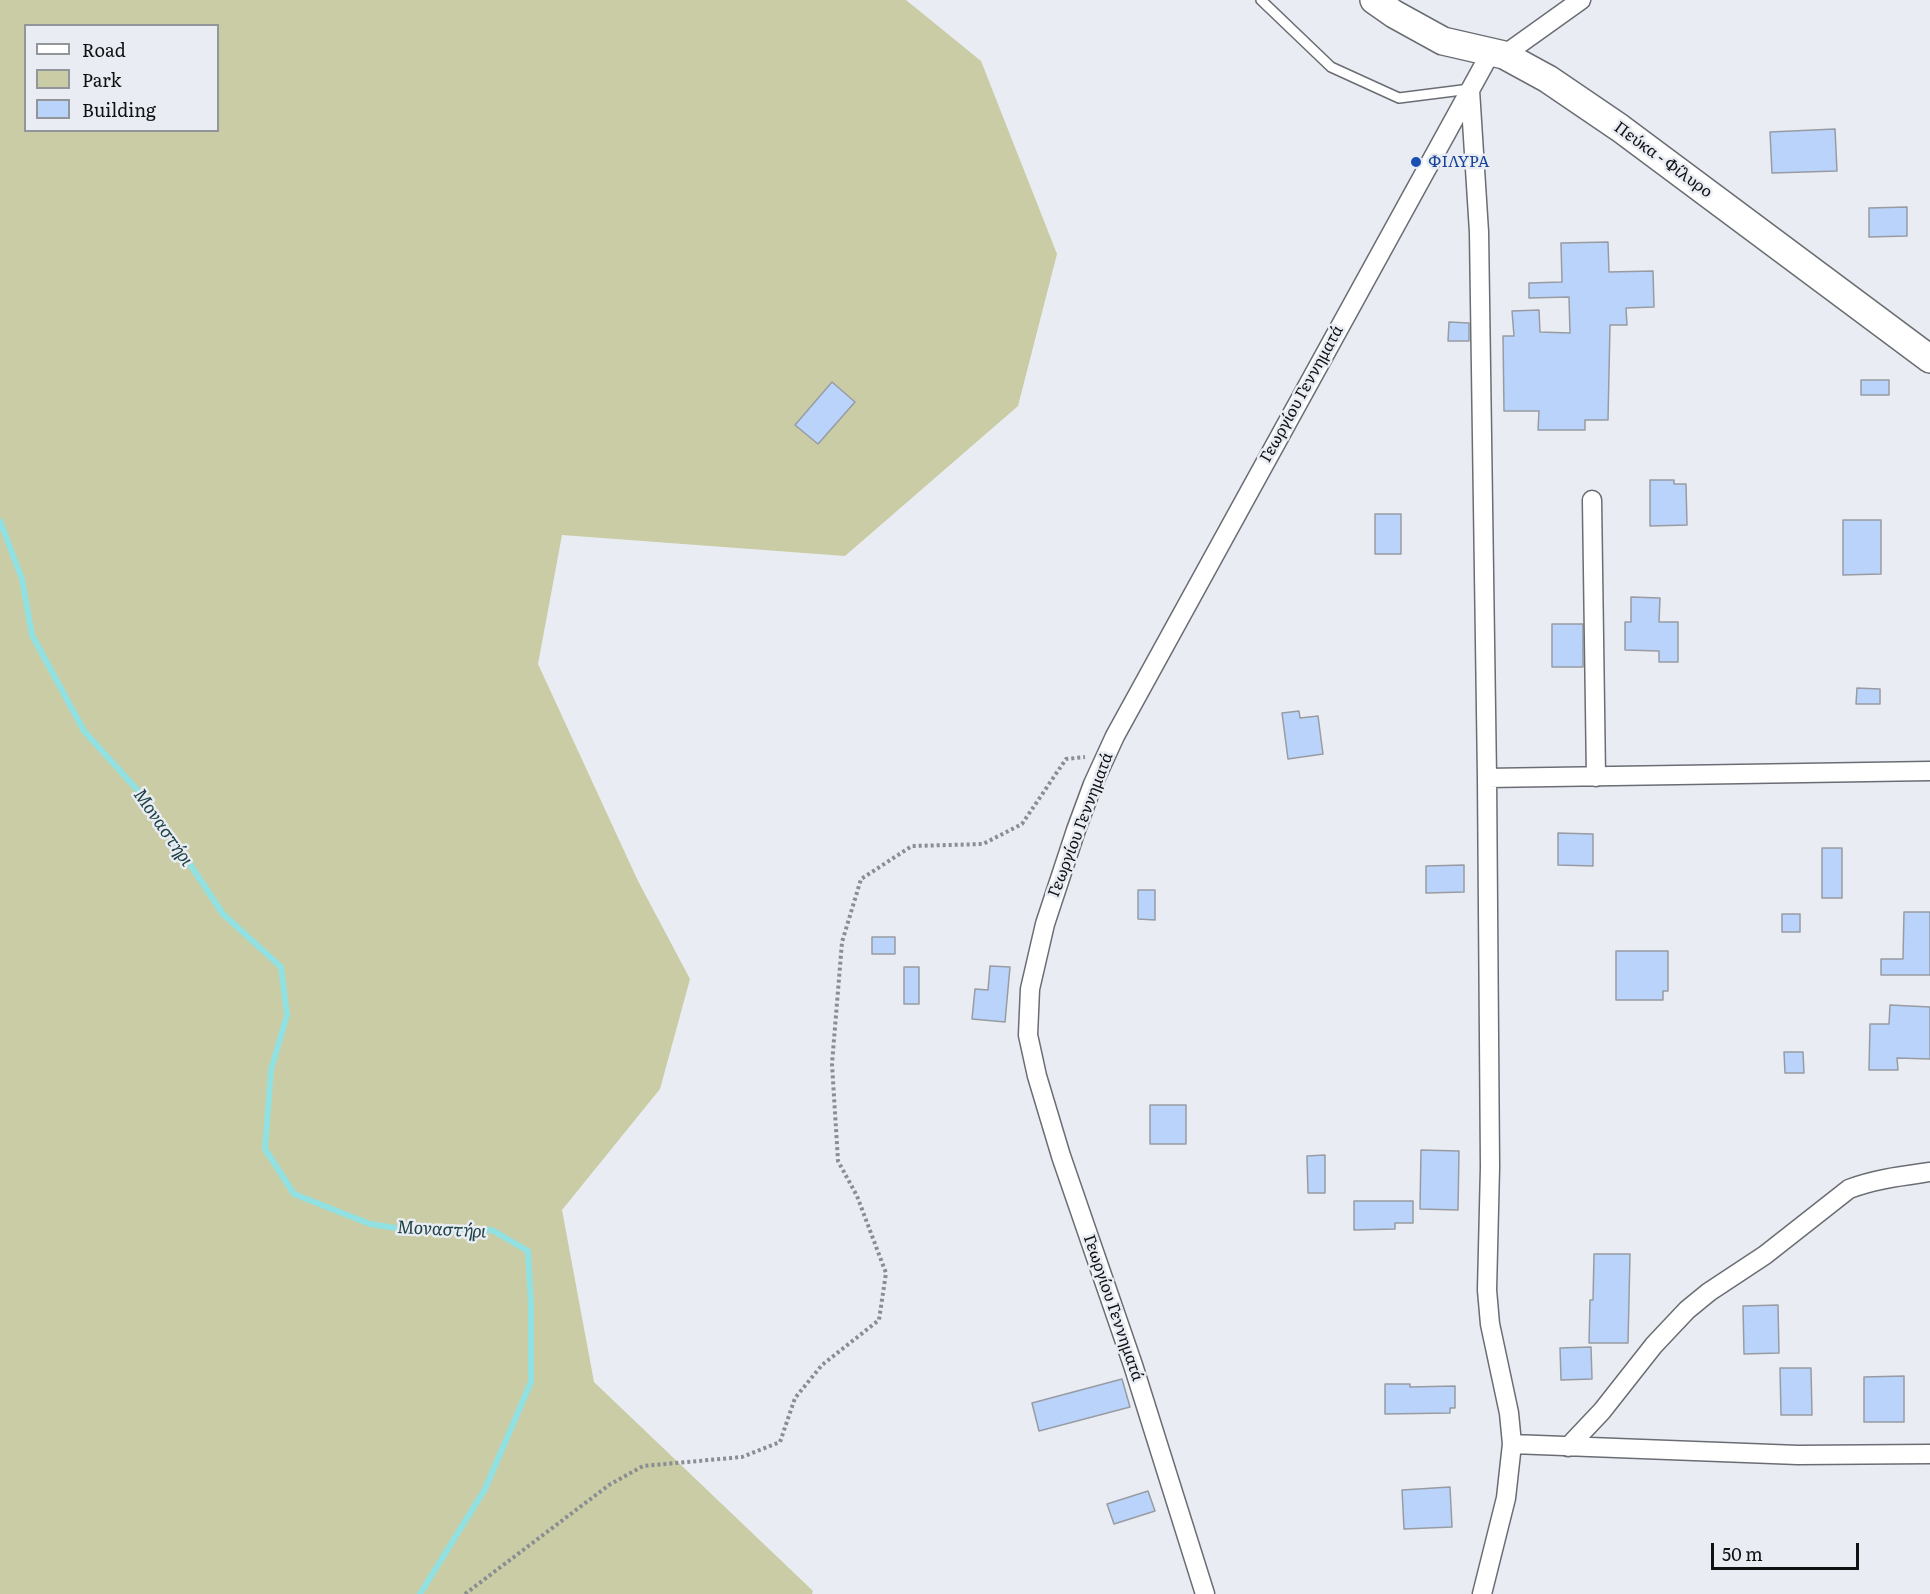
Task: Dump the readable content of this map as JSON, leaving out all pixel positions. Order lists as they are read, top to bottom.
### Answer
{
  "streets": {
    "main road": ["Πεύκα - Φίλυρο"],
    "street": ["Γεωργίου Γεννηματά"]
  },
  "crossings": [
    ["Πεύκα - Φίλυρο", "Γεωργίου Γεννηματά"]
  ],
  "water": ["Μοναστήρι"],
  "places": ["ΦΙΛΥΡΑ"],
  "legend": ["Road", "Park", "Building"],
  "scale_bar": "50 m"
}
